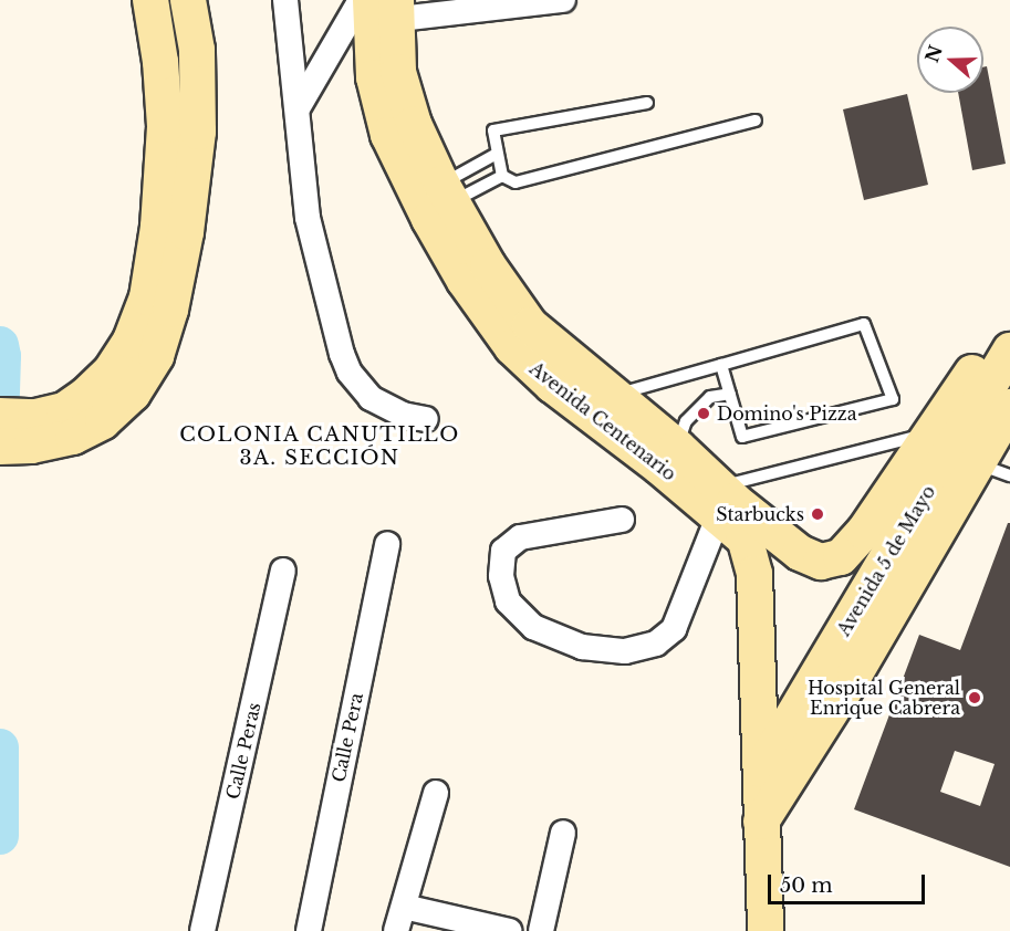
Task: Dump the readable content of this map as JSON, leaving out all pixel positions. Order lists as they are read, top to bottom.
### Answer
{
  "streets": {
    "main road": ["Avenida Centenario", "Avenida 5 de Mayo"],
    "street": ["Calle Pera", "Calle Peras"]
  },
  "districts": ["COLONIA CANUTILLO 3A. SECCIÓN"],
  "places": ["Domino's Pizza", "Starbucks", "Hospital General Enrique Cabrera"],
  "scale_bar": "50 m",
  "north": "left"
}
